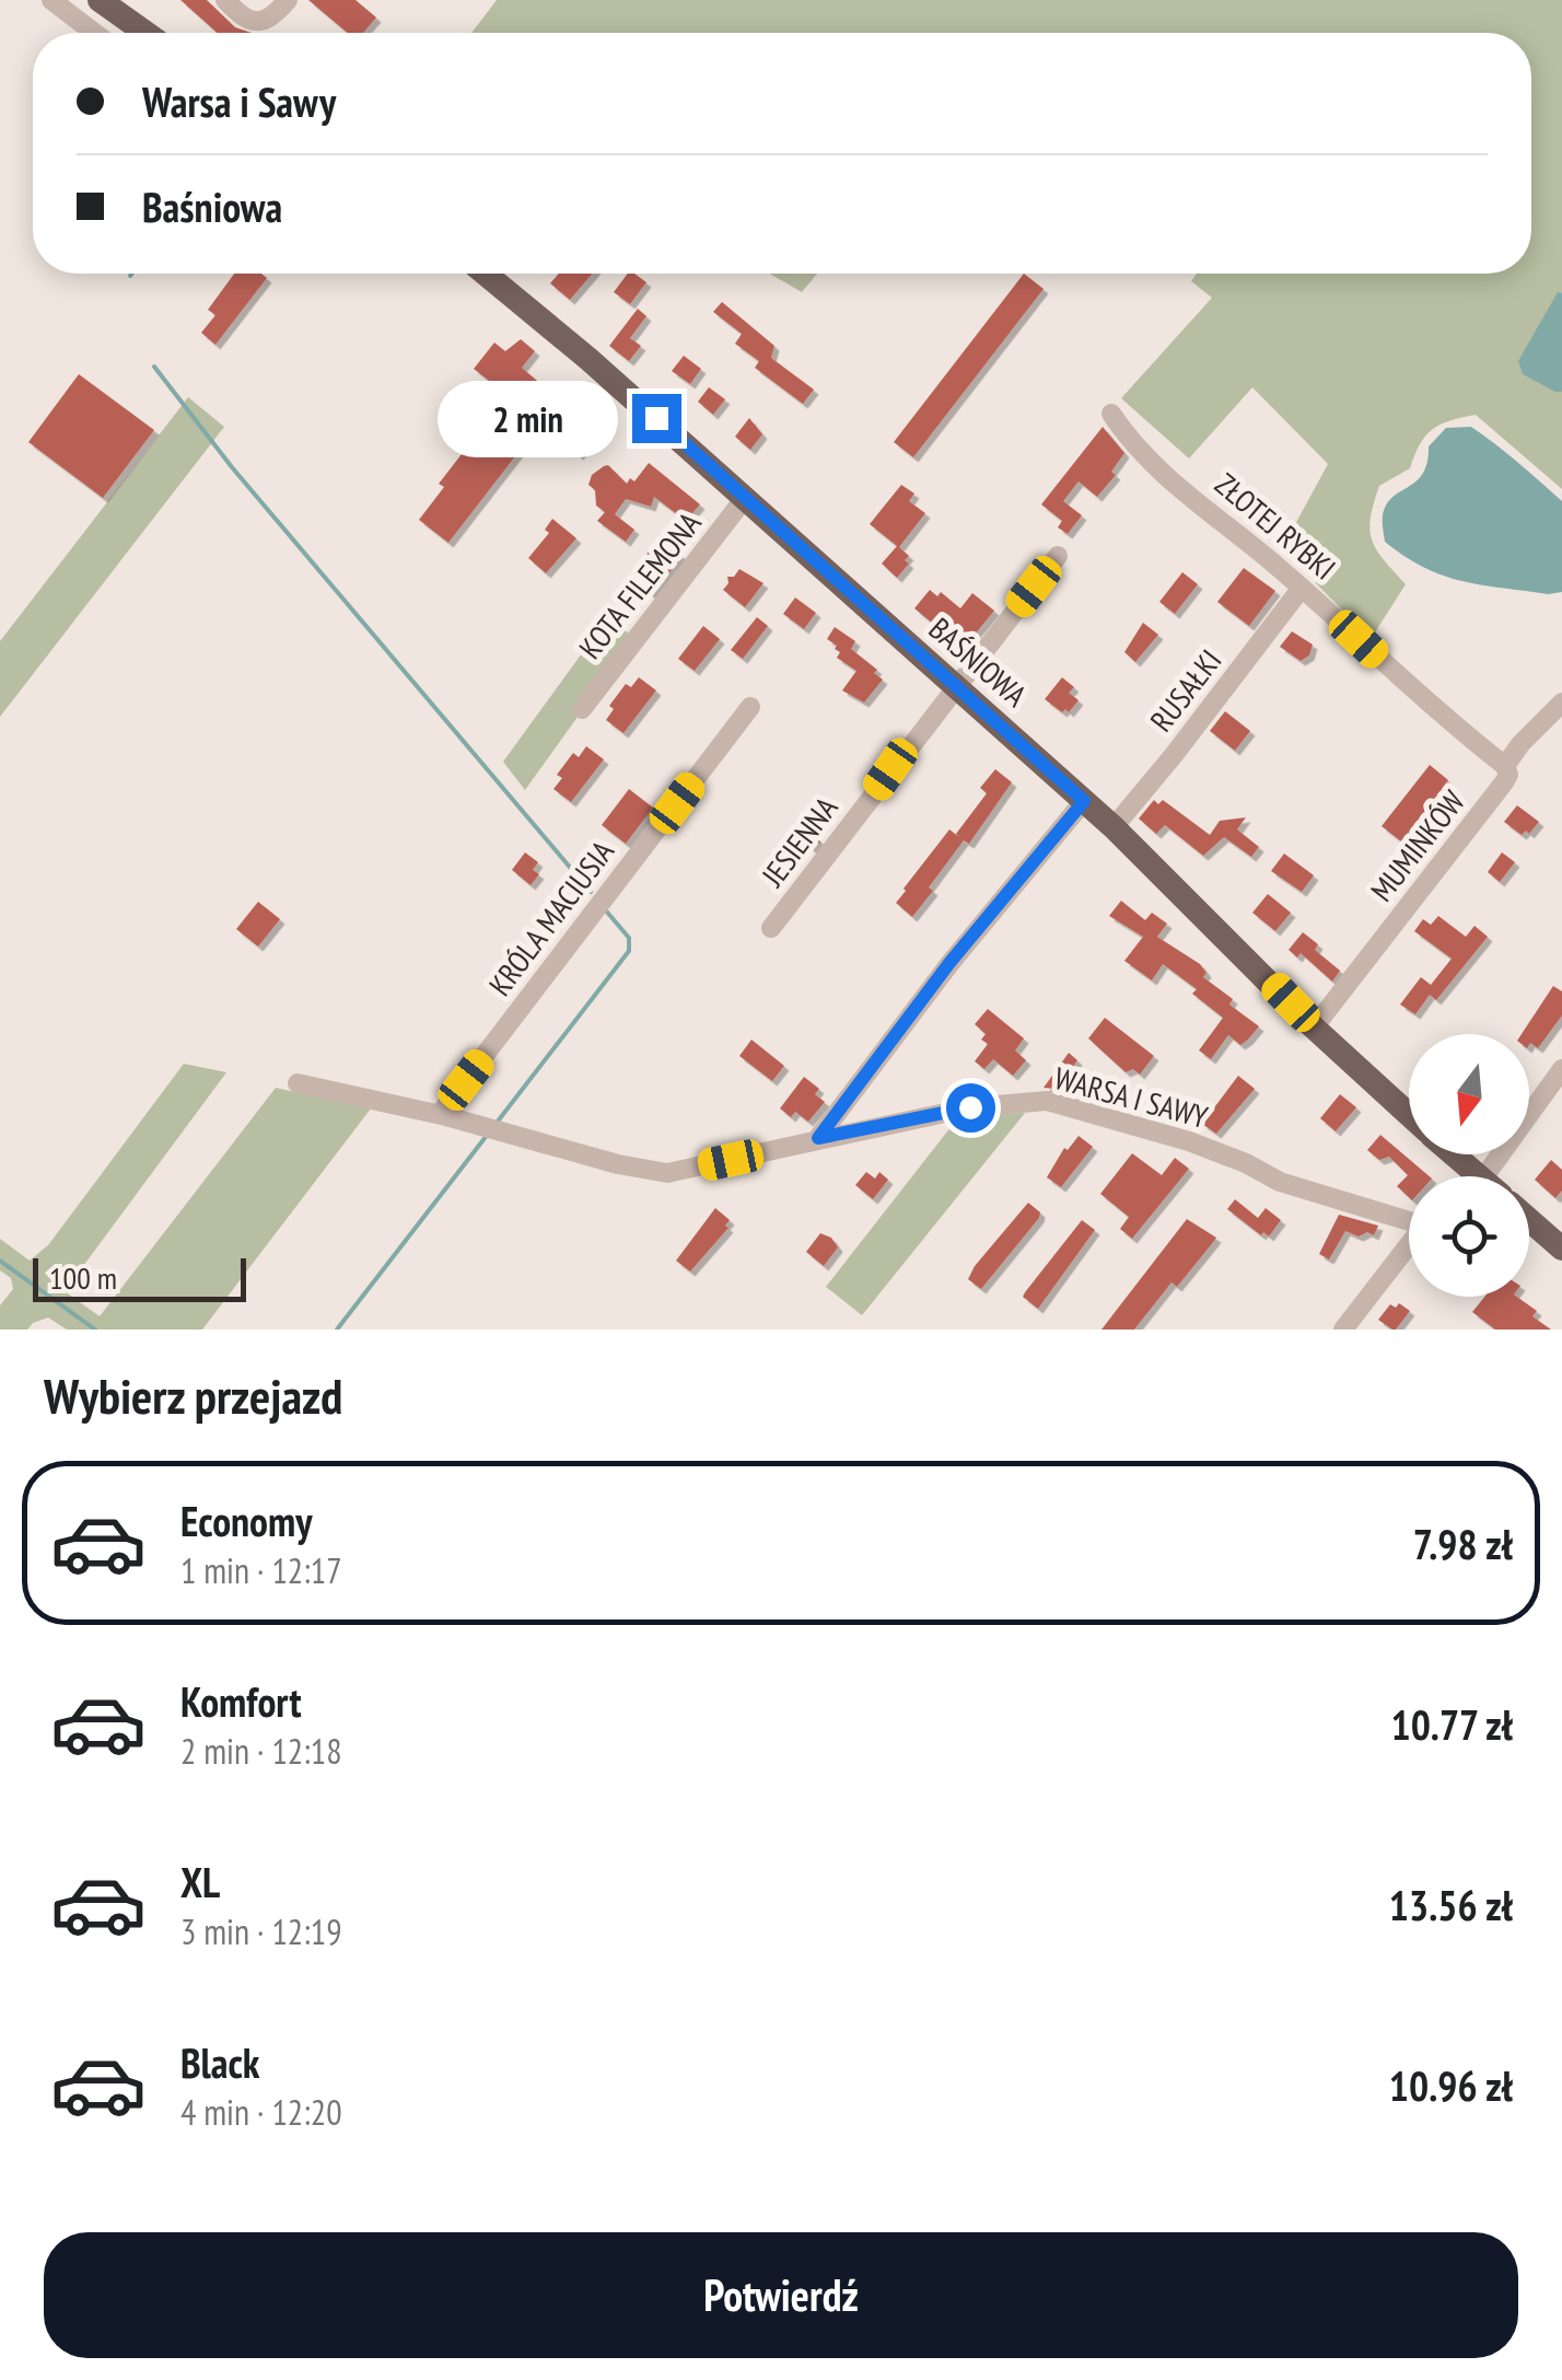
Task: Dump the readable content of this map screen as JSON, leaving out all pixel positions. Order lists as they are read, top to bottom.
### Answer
{
  "streets": {
    "main road": ["BAŚNIOWA"],
    "street": [
      "ZŁOTEJ RYBKI",
      "KOTA FILEMONA",
      "RUSAŁKI",
      "JESIENNA",
      "MUMINKÓW",
      "KRÓLA MACIUSIA",
      "WARSA I SAWY"
    ]
  },
  "crossings": [
    ["ZŁOTEJ RYBKI", "RUSAŁKI"],
    ["ZŁOTEJ RYBKI", "MUMINKÓW"],
    ["KOTA FILEMONA", "BAŚNIOWA"],
    ["BAŚNIOWA", "RUSAŁKI"],
    ["BAŚNIOWA", "JESIENNA"],
    ["BAŚNIOWA", "MUMINKÓW"],
    ["KRÓLA MACIUSIA", "WARSA I SAWY"]
  ],
  "scale_bar": "100 m",
  "north": "bottom",
  "page": {
    "banner": ["Warsa i Sawy", "Baśniowa"],
    "bubble": "2 min",
    "scale": "100 m",
    "heading": "Wybierz przejazd",
    "list": [
      {
        "name": "Economy",
        "note": "1 min · 12:17",
        "value": "7.98 zł"
      },
      {
        "name": "Komfort",
        "note": "2 min · 12:18",
        "value": "10.77 zł"
      },
      {
        "name": "XL",
        "note": "3 min · 12:19",
        "value": "13.56 zł"
      },
      {
        "name": "Black",
        "note": "4 min · 12:20",
        "value": "10.96 zł"
      }
    ],
    "buttons": "Potwierdź"
  }
}
